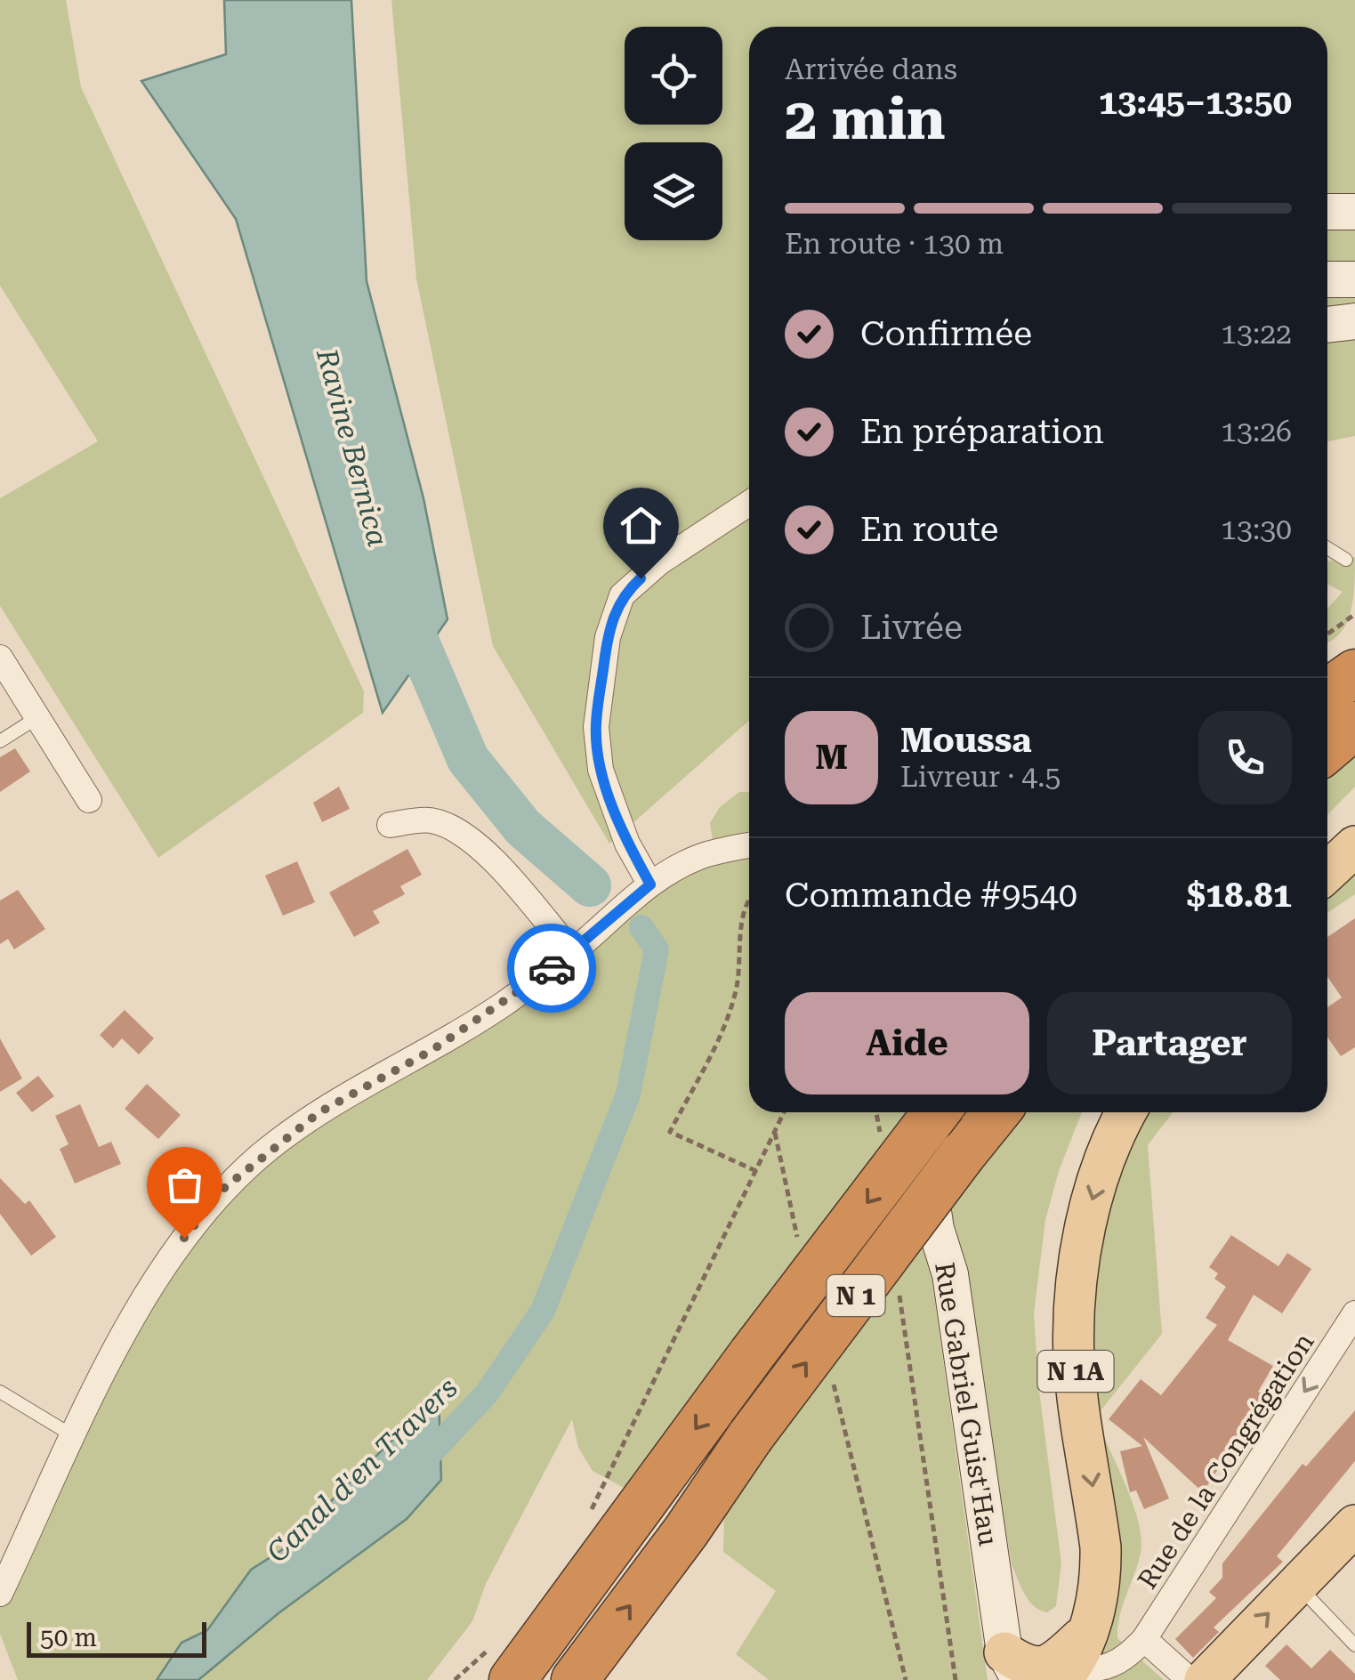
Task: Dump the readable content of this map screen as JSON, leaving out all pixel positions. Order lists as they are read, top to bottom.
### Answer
{
  "streets": {
    "highway": ["N 1"],
    "main road": ["N 1A", "Rue Gabriel Guist'Hau"],
    "street": ["Rue de la Congrégation"]
  },
  "crossings": [
    ["N 1A", "Rue de la Congrégation"]
  ],
  "one_way": ["Rue de la Congrégation"],
  "water": ["Ravine Bernica", "Canal d'en Travers"],
  "scale_bar": "50 m",
  "page": {
    "heading": ["2 min", "Arrivée dans", "13:45–13:50"],
    "panel": [
      "Moussa",
      "Livreur · 4.5",
      "Commande #9540",
      "$18.81"
    ],
    "bar": "En route · 130 m",
    "list": [
      ["Confirmée", "13:22"],
      ["En préparation", "13:26"],
      ["En route", "13:30"],
      "Livrée"
    ],
    "round": "M",
    "buttons": ["Aide", "Partager"],
    "scale": "50 m"
  }
}
